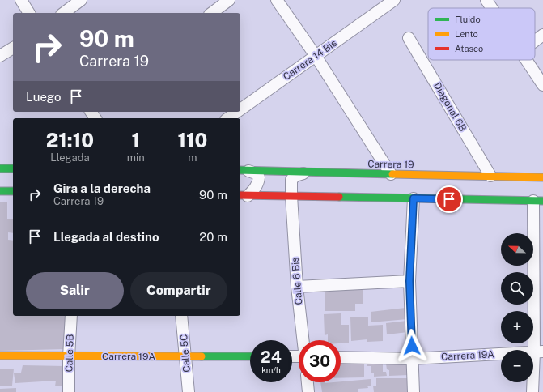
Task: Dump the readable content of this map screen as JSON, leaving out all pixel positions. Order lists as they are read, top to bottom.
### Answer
{
  "streets": {
    "main road": ["Carrera 19", "Carrera 19A"],
    "street": [
      "Carrera 14 Bis",
      "Diagonal 6B",
      "Calle 6 Bis",
      "Calle 5B",
      "Calle 5C"
    ]
  },
  "crossings": [
    ["Diagonal 6B", "Carrera 19"],
    ["Carrera 19", "Calle 6 Bis"],
    ["Calle 5B", "Carrera 19A"],
    ["Calle 5C", "Carrera 19A"]
  ],
  "legend": ["Fluido", "Lento", "Atasco"],
  "north": "left",
  "page": {
    "turn": ["90 m", "Carrera 19"],
    "then": "Luego",
    "eta": [
      "21:10",
      "Llegada",
      "1",
      "min",
      "110",
      "m"
    ],
    "list": [
      {
        "name": "Gira a la derecha",
        "note": "Carrera 19",
        "value": "90 m"
      },
      {
        "name": "Llegada al destino",
        "value": "20 m"
      }
    ],
    "map_buttons": ["+", "−"],
    "buttons": ["Salir", "Compartir"],
    "speed": "24 km/h",
    "limit": "30"
  }
}
